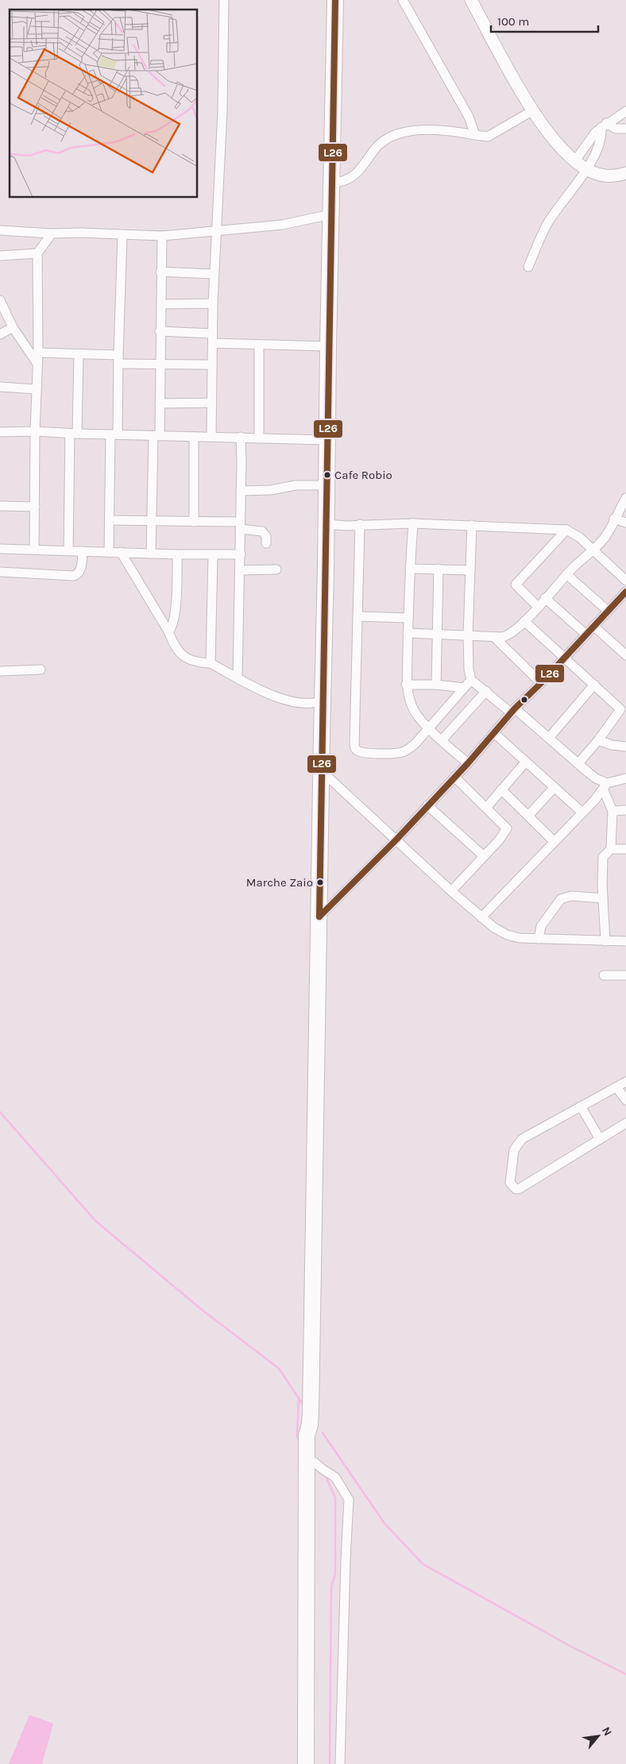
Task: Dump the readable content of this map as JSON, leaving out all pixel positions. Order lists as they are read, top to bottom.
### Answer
{
  "places": ["Cafe Robio", "Marche Zaio"],
  "lines": ["transit line L26"],
  "scale_bar": "100 m",
  "north": "top right"
}
